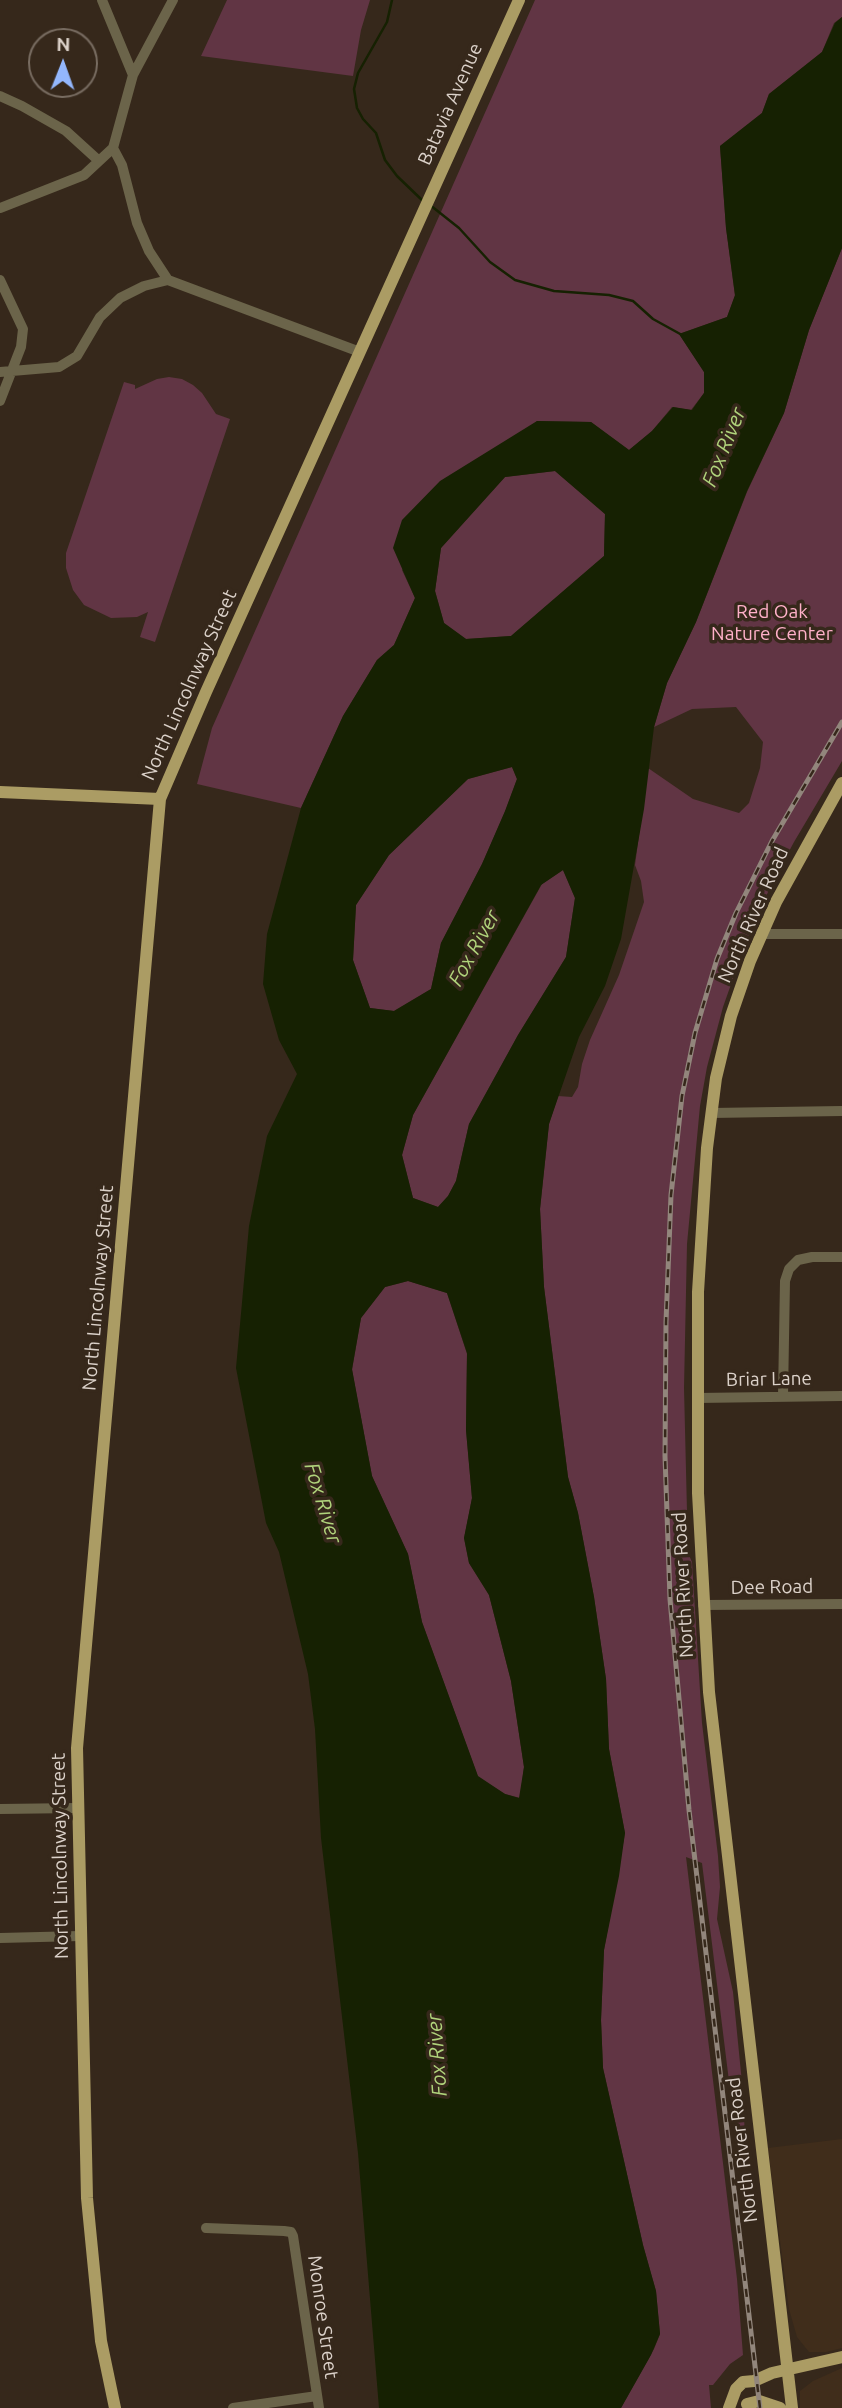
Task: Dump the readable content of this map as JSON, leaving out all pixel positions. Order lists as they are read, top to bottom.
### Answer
{
  "streets": {
    "main road": ["Batavia Avenue", "North Lincolnway Street", "North River Road"],
    "street": ["Briar Lane", "Dee Road", "Monroe Street"]
  },
  "crossings": [
    ["Batavia Avenue", "North Lincolnway Street"],
    ["North River Road", "Briar Lane"],
    ["North River Road", "Dee Road"]
  ],
  "water": ["Fox River"],
  "parks": ["Red Oak Nature Center"],
  "north": "top"
}
